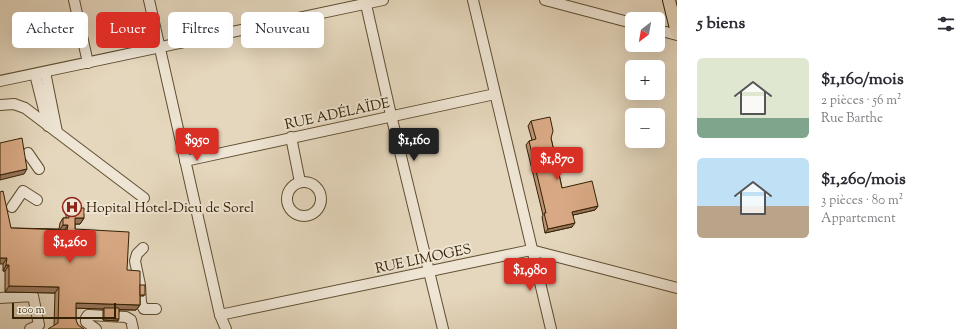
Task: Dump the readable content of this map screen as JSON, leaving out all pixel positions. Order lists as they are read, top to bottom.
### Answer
{
  "streets": {
    "street": ["RUE ADÉLAÏDE", "RUE LIMOGES"]
  },
  "places": {
    "hospital": ["Hopital Hotel-Dieu de Sorel"]
  },
  "scale_bar": "100 m",
  "north": "bottom left",
  "page": {
    "heading": "5 biens",
    "map_buttons": ["+", "−"],
    "chip": [
      "Acheter",
      "Louer",
      "Filtres",
      "Nouveau"
    ],
    "list": [
      {
        "name": "$1,160/mois",
        "note": "2 pièces · 56 m² · Rue Barthe"
      },
      {
        "name": "$1,260/mois",
        "note": "3 pièces · 80 m² · Appartement"
      }
    ],
    "price": [
      "$950",
      "$1,160",
      "$1,870",
      "$1,260",
      "$1,980"
    ],
    "scale": "100 m"
  }
}
